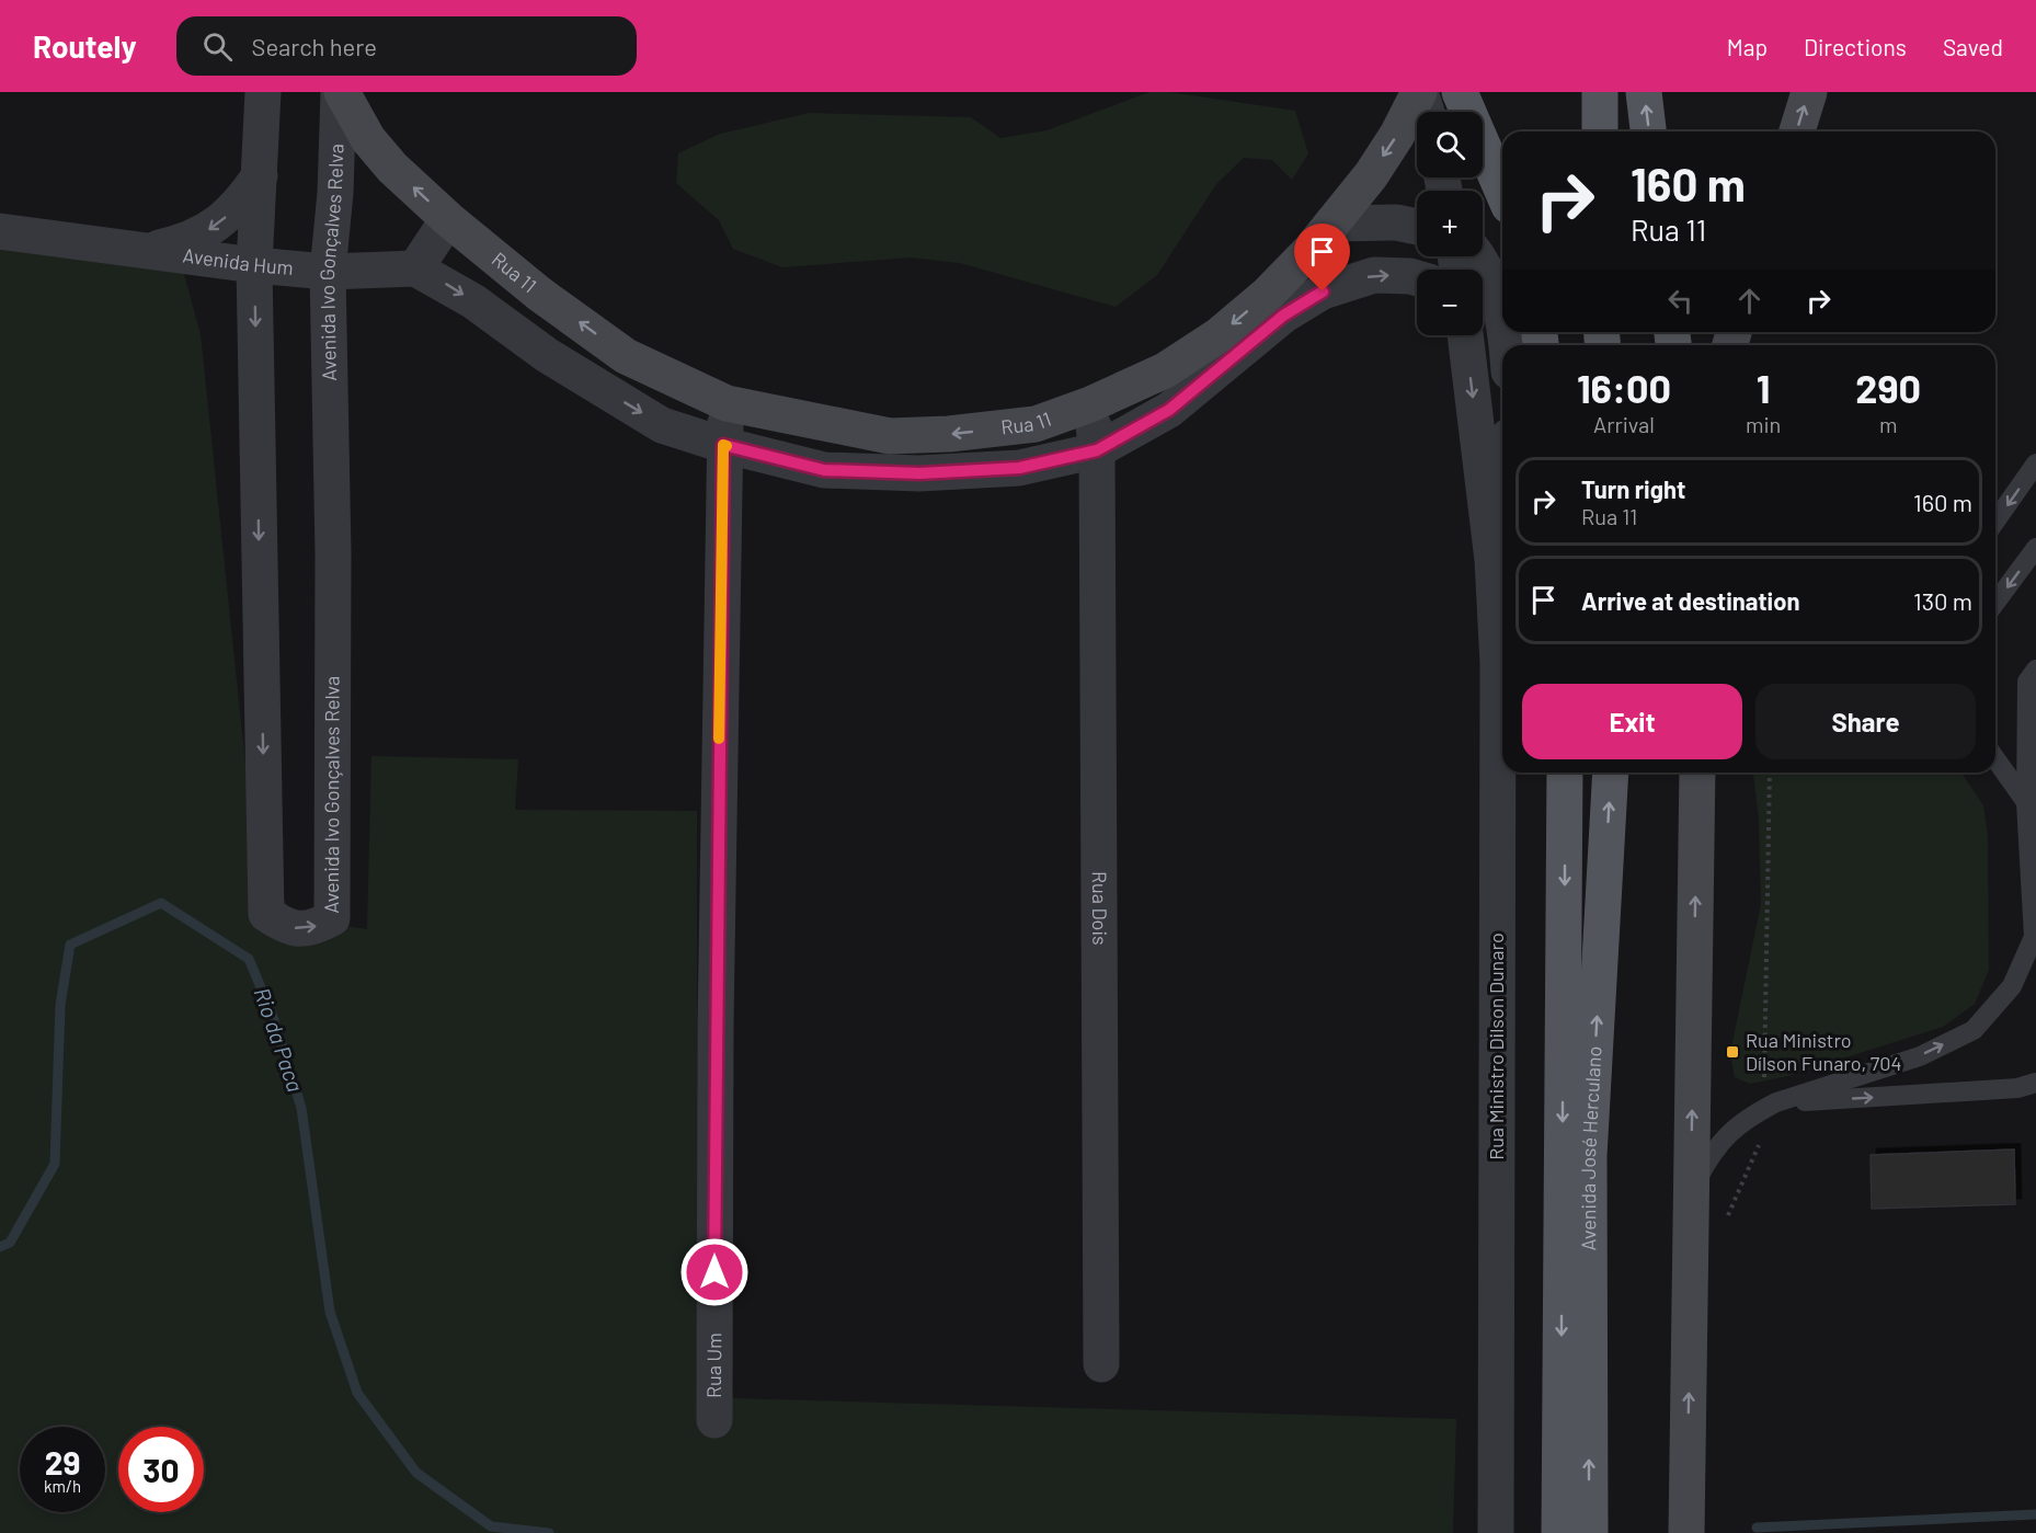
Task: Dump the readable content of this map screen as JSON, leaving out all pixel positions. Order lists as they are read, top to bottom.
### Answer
{
  "streets": {
    "main road": ["Rua 11", "Avenida José Herculano"],
    "street": [
      "Avenida Hum",
      "Avenida Ivo Gonçalves Relva",
      "Rua Dois",
      "Rua Ministro Dilson Dunaro",
      "Rua Um"
    ]
  },
  "crossings": [
    ["Avenida Hum", "Avenida Ivo Gonçalves Relva"],
    ["Avenida Ivo Gonçalves Relva", "Rua 11"],
    ["Rua 11", "Rua Dois"],
    ["Rua 11", "Rua Um"]
  ],
  "water": ["Rio da Paca"],
  "places": {
    "transit": ["Rua Ministro Dílson Funaro, 704"]
  },
  "page": {
    "header": "Routely",
    "search": "Search here",
    "nav": ["Map", "Directions", "Saved"],
    "map_buttons": ["+", "−"],
    "turn": ["160 m", "Rua 11"],
    "eta": [
      "16:00",
      "Arrival",
      "1",
      "min",
      "290",
      "m"
    ],
    "list": [
      {
        "name": "Turn right",
        "note": "Rua 11",
        "value": "160 m"
      },
      {
        "name": "Arrive at destination",
        "value": "130 m"
      }
    ],
    "buttons": ["Exit", "Share"],
    "speed": "29 km/h",
    "limit": "30"
  }
}
